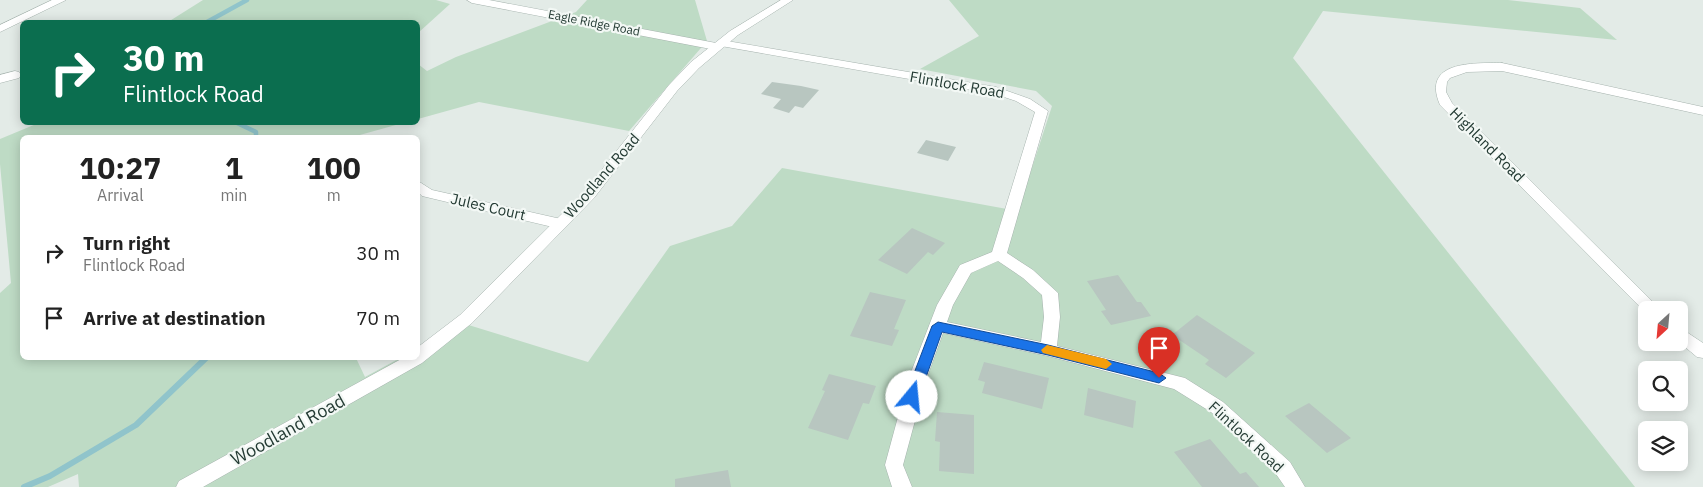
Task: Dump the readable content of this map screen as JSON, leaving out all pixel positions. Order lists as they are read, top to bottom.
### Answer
{
  "streets": {
    "street": [
      "Eagle Ridge Road",
      "Flintlock Road",
      "Highland Road",
      "Woodland Road",
      "Jules Court"
    ]
  },
  "crossings": [
    ["Eagle Ridge Road", "Flintlock Road"],
    ["Eagle Ridge Road", "Woodland Road"],
    ["Flintlock Road", "Woodland Road"],
    ["Woodland Road", "Jules Court"]
  ],
  "north": "bottom left",
  "page": {
    "turn": ["30 m", "Flintlock Road"],
    "eta": [
      "10:27",
      "Arrival",
      "1",
      "min",
      "100",
      "m"
    ],
    "list": [
      {
        "name": "Turn right",
        "note": "Flintlock Road",
        "value": "30 m"
      },
      {
        "name": "Arrive at destination",
        "value": "70 m"
      }
    ]
  }
}
